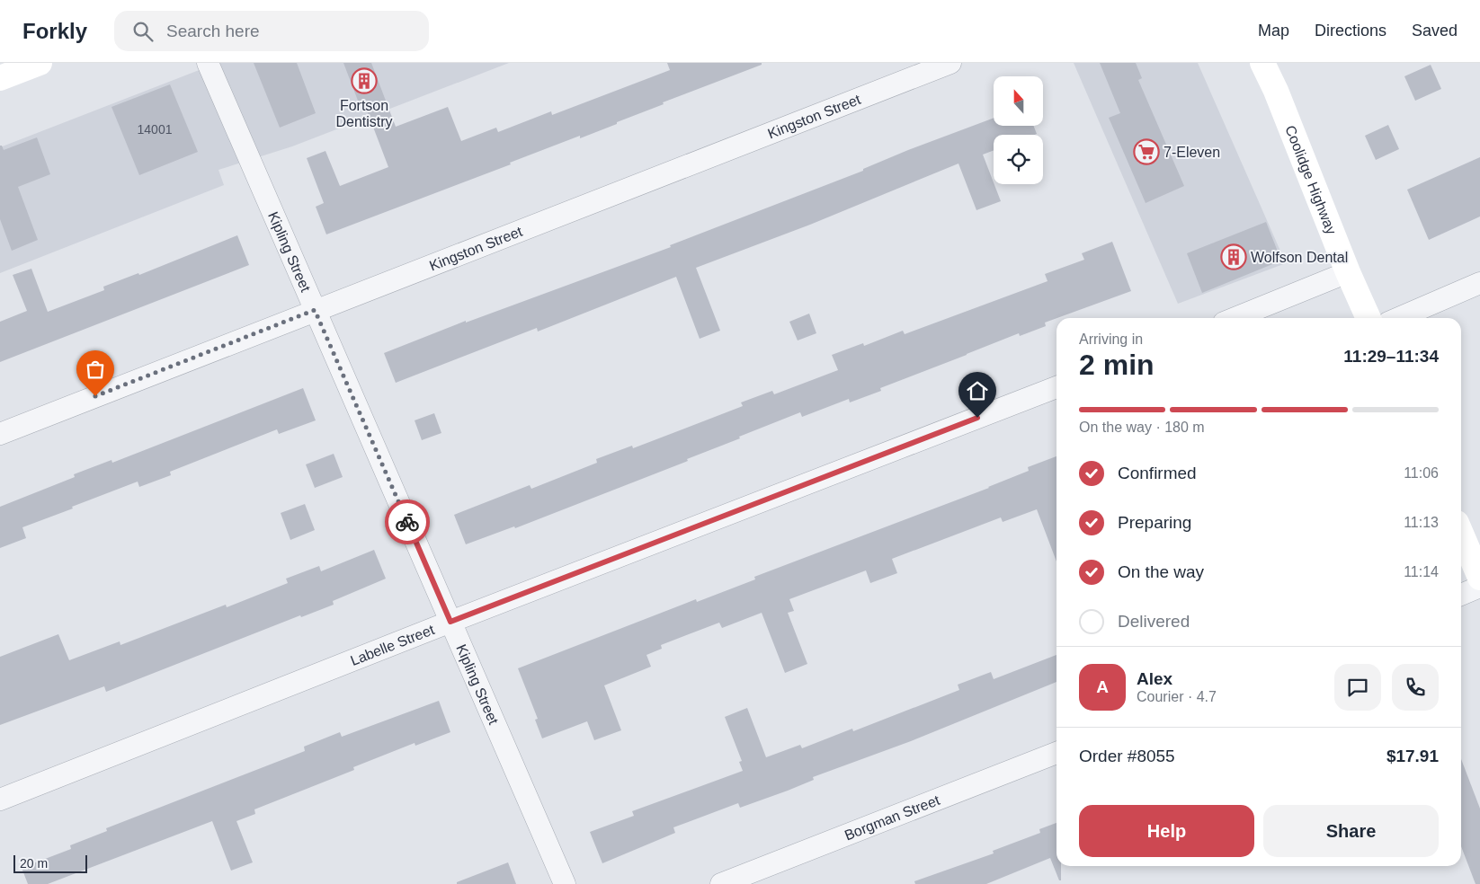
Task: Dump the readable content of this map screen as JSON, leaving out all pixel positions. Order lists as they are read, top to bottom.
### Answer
{
  "streets": {
    "main road": ["Coolidge Highway"],
    "street": [
      "Kingston Street",
      "Kipling Street",
      "Labelle Street",
      "Borgman Street"
    ]
  },
  "crossings": [
    ["Kingston Street", "Kipling Street"],
    ["Kipling Street", "Labelle Street"]
  ],
  "places": {
    "building": ["Fortson Dentistry", "Wolfson Dental"],
    "supermarket": ["7-Eleven"]
  },
  "house_numbers": ["14001"],
  "scale_bar": "20 m",
  "north": "top",
  "page": {
    "header": "Forkly",
    "search": "Search here",
    "nav": ["Map", "Directions", "Saved"],
    "heading": ["2 min", "Arriving in", "11:29–11:34"],
    "panel": [
      "Alex",
      "Courier · 4.7",
      "Order #8055",
      "$17.91"
    ],
    "bar": "On the way · 180 m",
    "list": [
      ["Confirmed", "11:06"],
      ["Preparing", "11:13"],
      ["On the way", "11:14"],
      "Delivered"
    ],
    "round": "A",
    "buttons": ["Help", "Share"],
    "scale": "20 m"
  }
}
